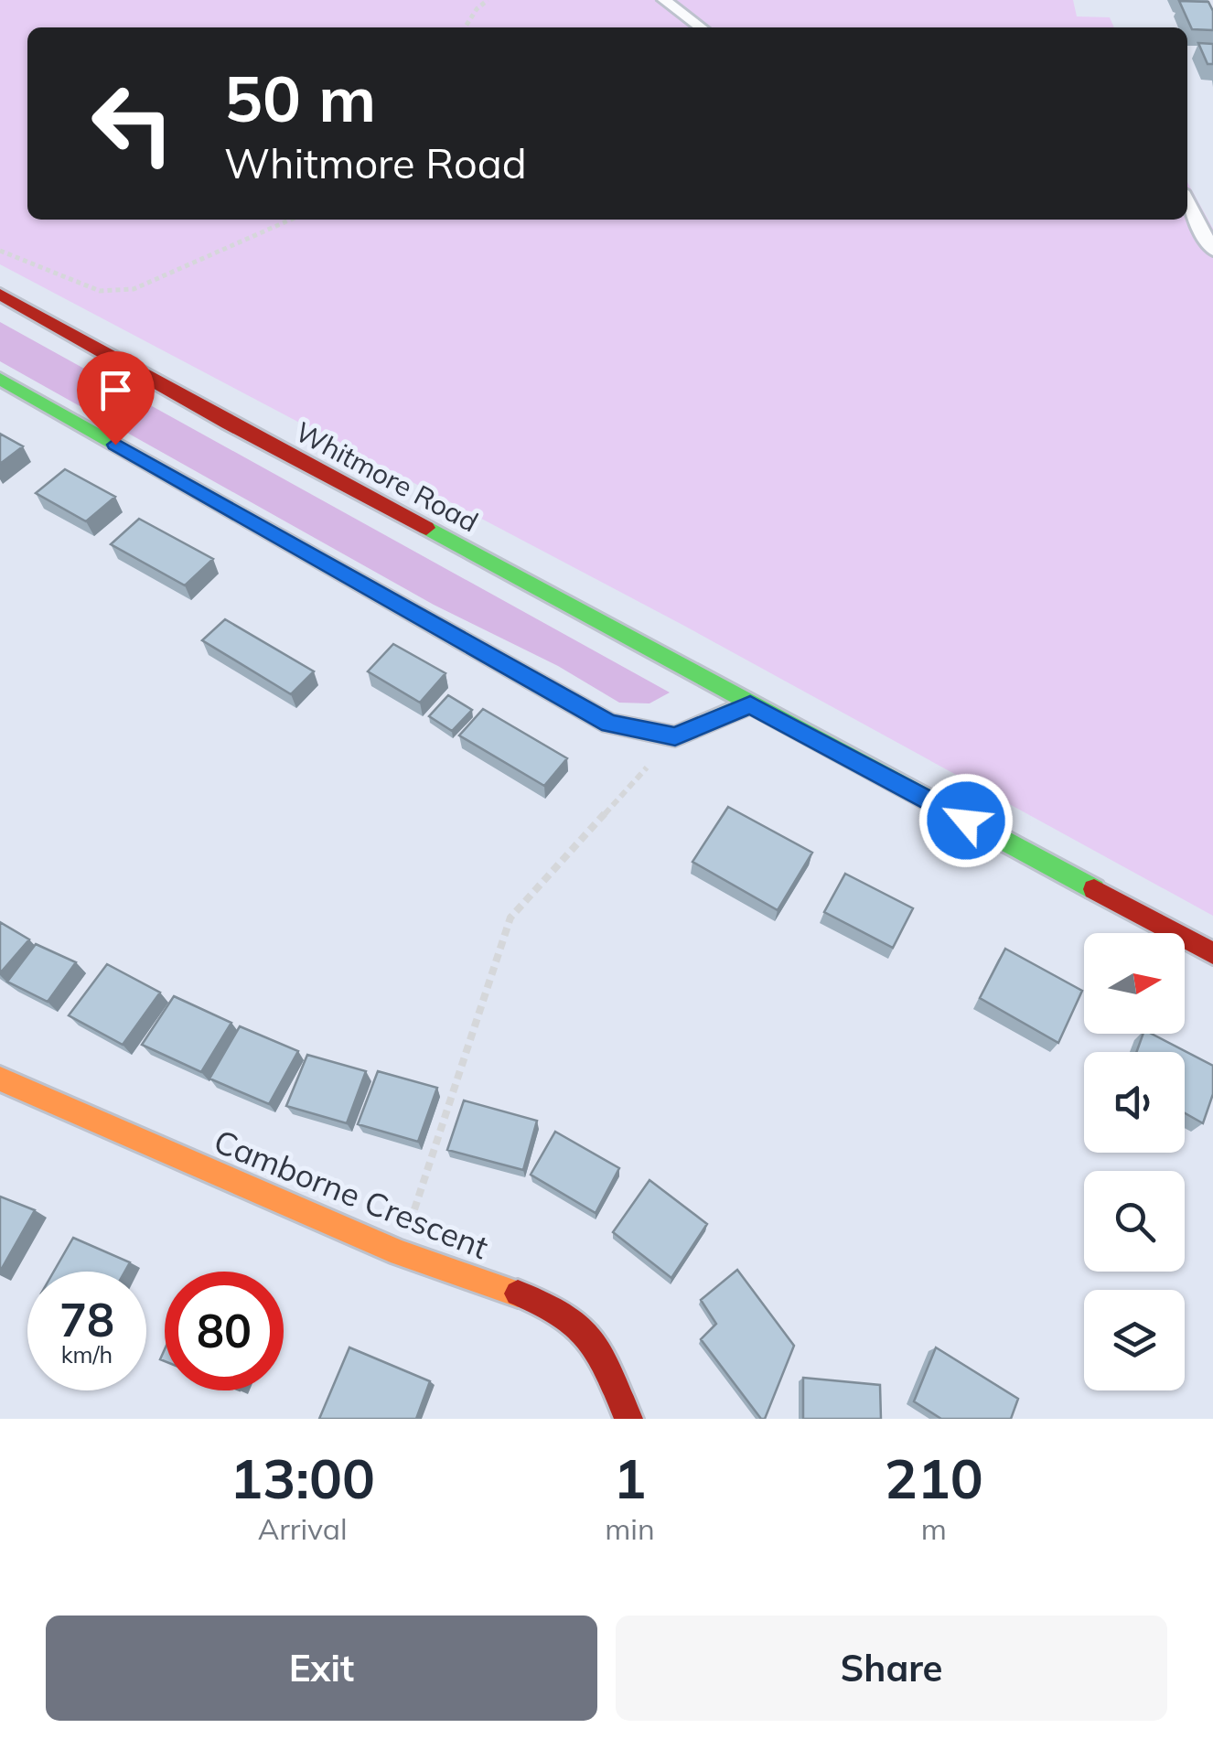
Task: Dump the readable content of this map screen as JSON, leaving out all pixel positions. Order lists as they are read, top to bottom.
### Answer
{
  "streets": {
    "main road": ["Whitmore Road", "Camborne Crescent"]
  },
  "north": "right",
  "page": {
    "turn": ["50 m", "Whitmore Road"],
    "speed": "78 km/h",
    "limit": "80",
    "eta": [
      "13:00",
      "Arrival",
      "1",
      "min",
      "210",
      "m"
    ],
    "buttons": ["Exit", "Share"]
  }
}
